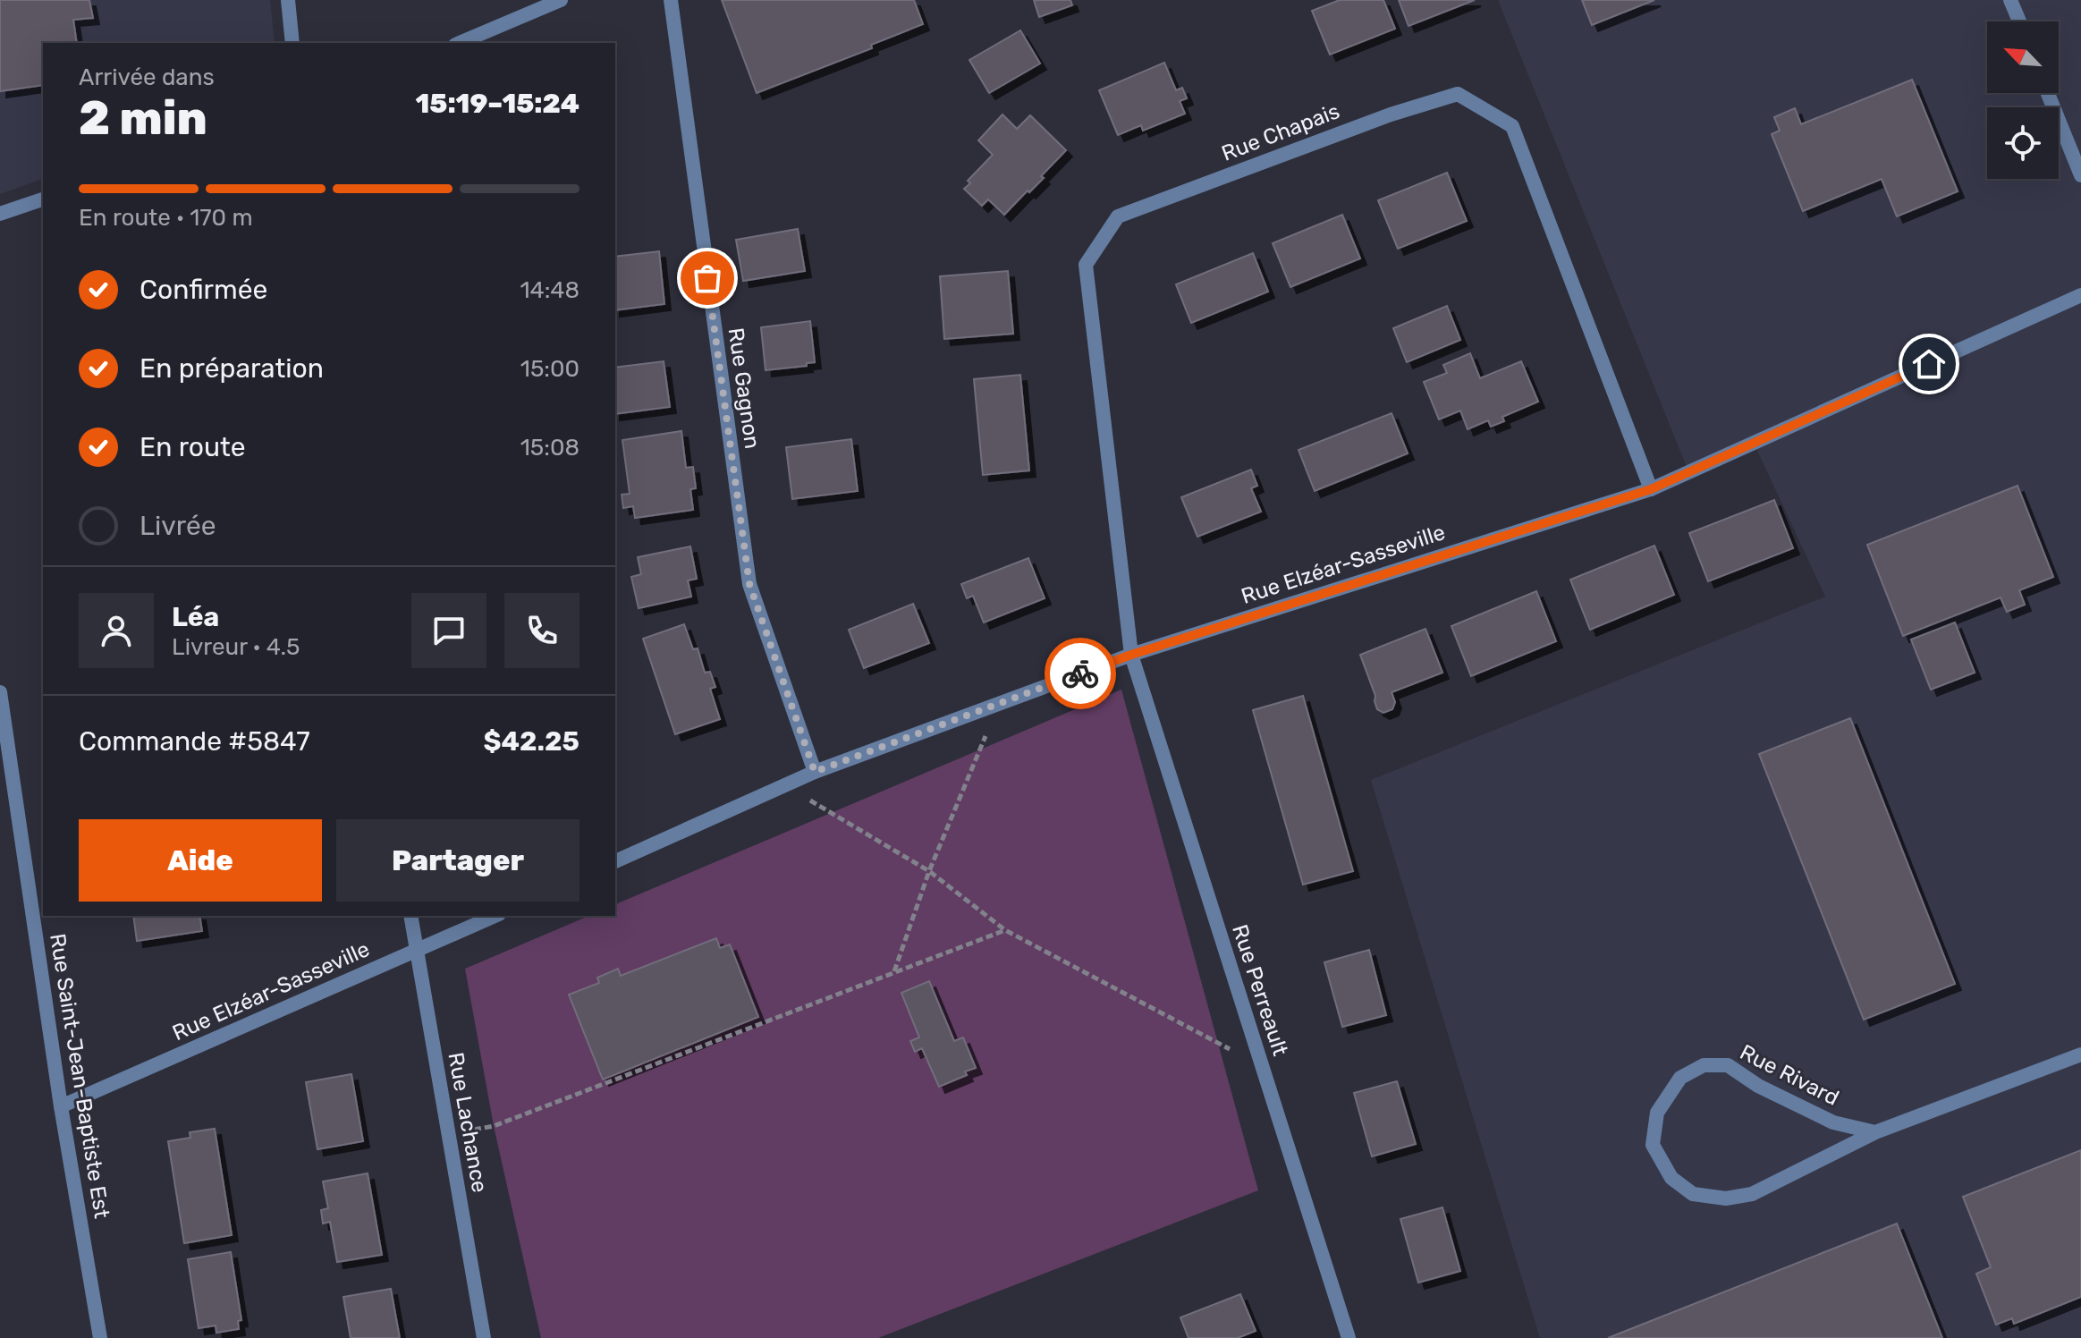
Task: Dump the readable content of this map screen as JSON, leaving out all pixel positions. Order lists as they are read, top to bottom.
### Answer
{
  "streets": {
    "street": [
      "Rue Chapais",
      "Rue Gagnon",
      "Rue Elzéar-Sasseville",
      "Rue Perreault",
      "Rue Rivard",
      "Rue Saint-Jean-Baptiste Est",
      "Rue Lachance"
    ]
  },
  "crossings": [
    ["Rue Chapais", "Rue Elzéar-Sasseville"],
    ["Rue Chapais", "Rue Perreault"],
    ["Rue Gagnon", "Rue Elzéar-Sasseville"],
    ["Rue Elzéar-Sasseville", "Rue Perreault"],
    ["Rue Elzéar-Sasseville", "Rue Saint-Jean-Baptiste Est"],
    ["Rue Elzéar-Sasseville", "Rue Lachance"]
  ],
  "north": "top left",
  "page": {
    "heading": ["2 min", "Arrivée dans", "15:19–15:24"],
    "panel": [
      "Léa",
      "Livreur · 4.5",
      "Commande #5847",
      "$42.25"
    ],
    "bar": "En route · 170 m",
    "list": [
      ["Confirmée", "14:48"],
      ["En préparation", "15:00"],
      ["En route", "15:08"],
      "Livrée"
    ],
    "buttons": ["Aide", "Partager"]
  }
}
